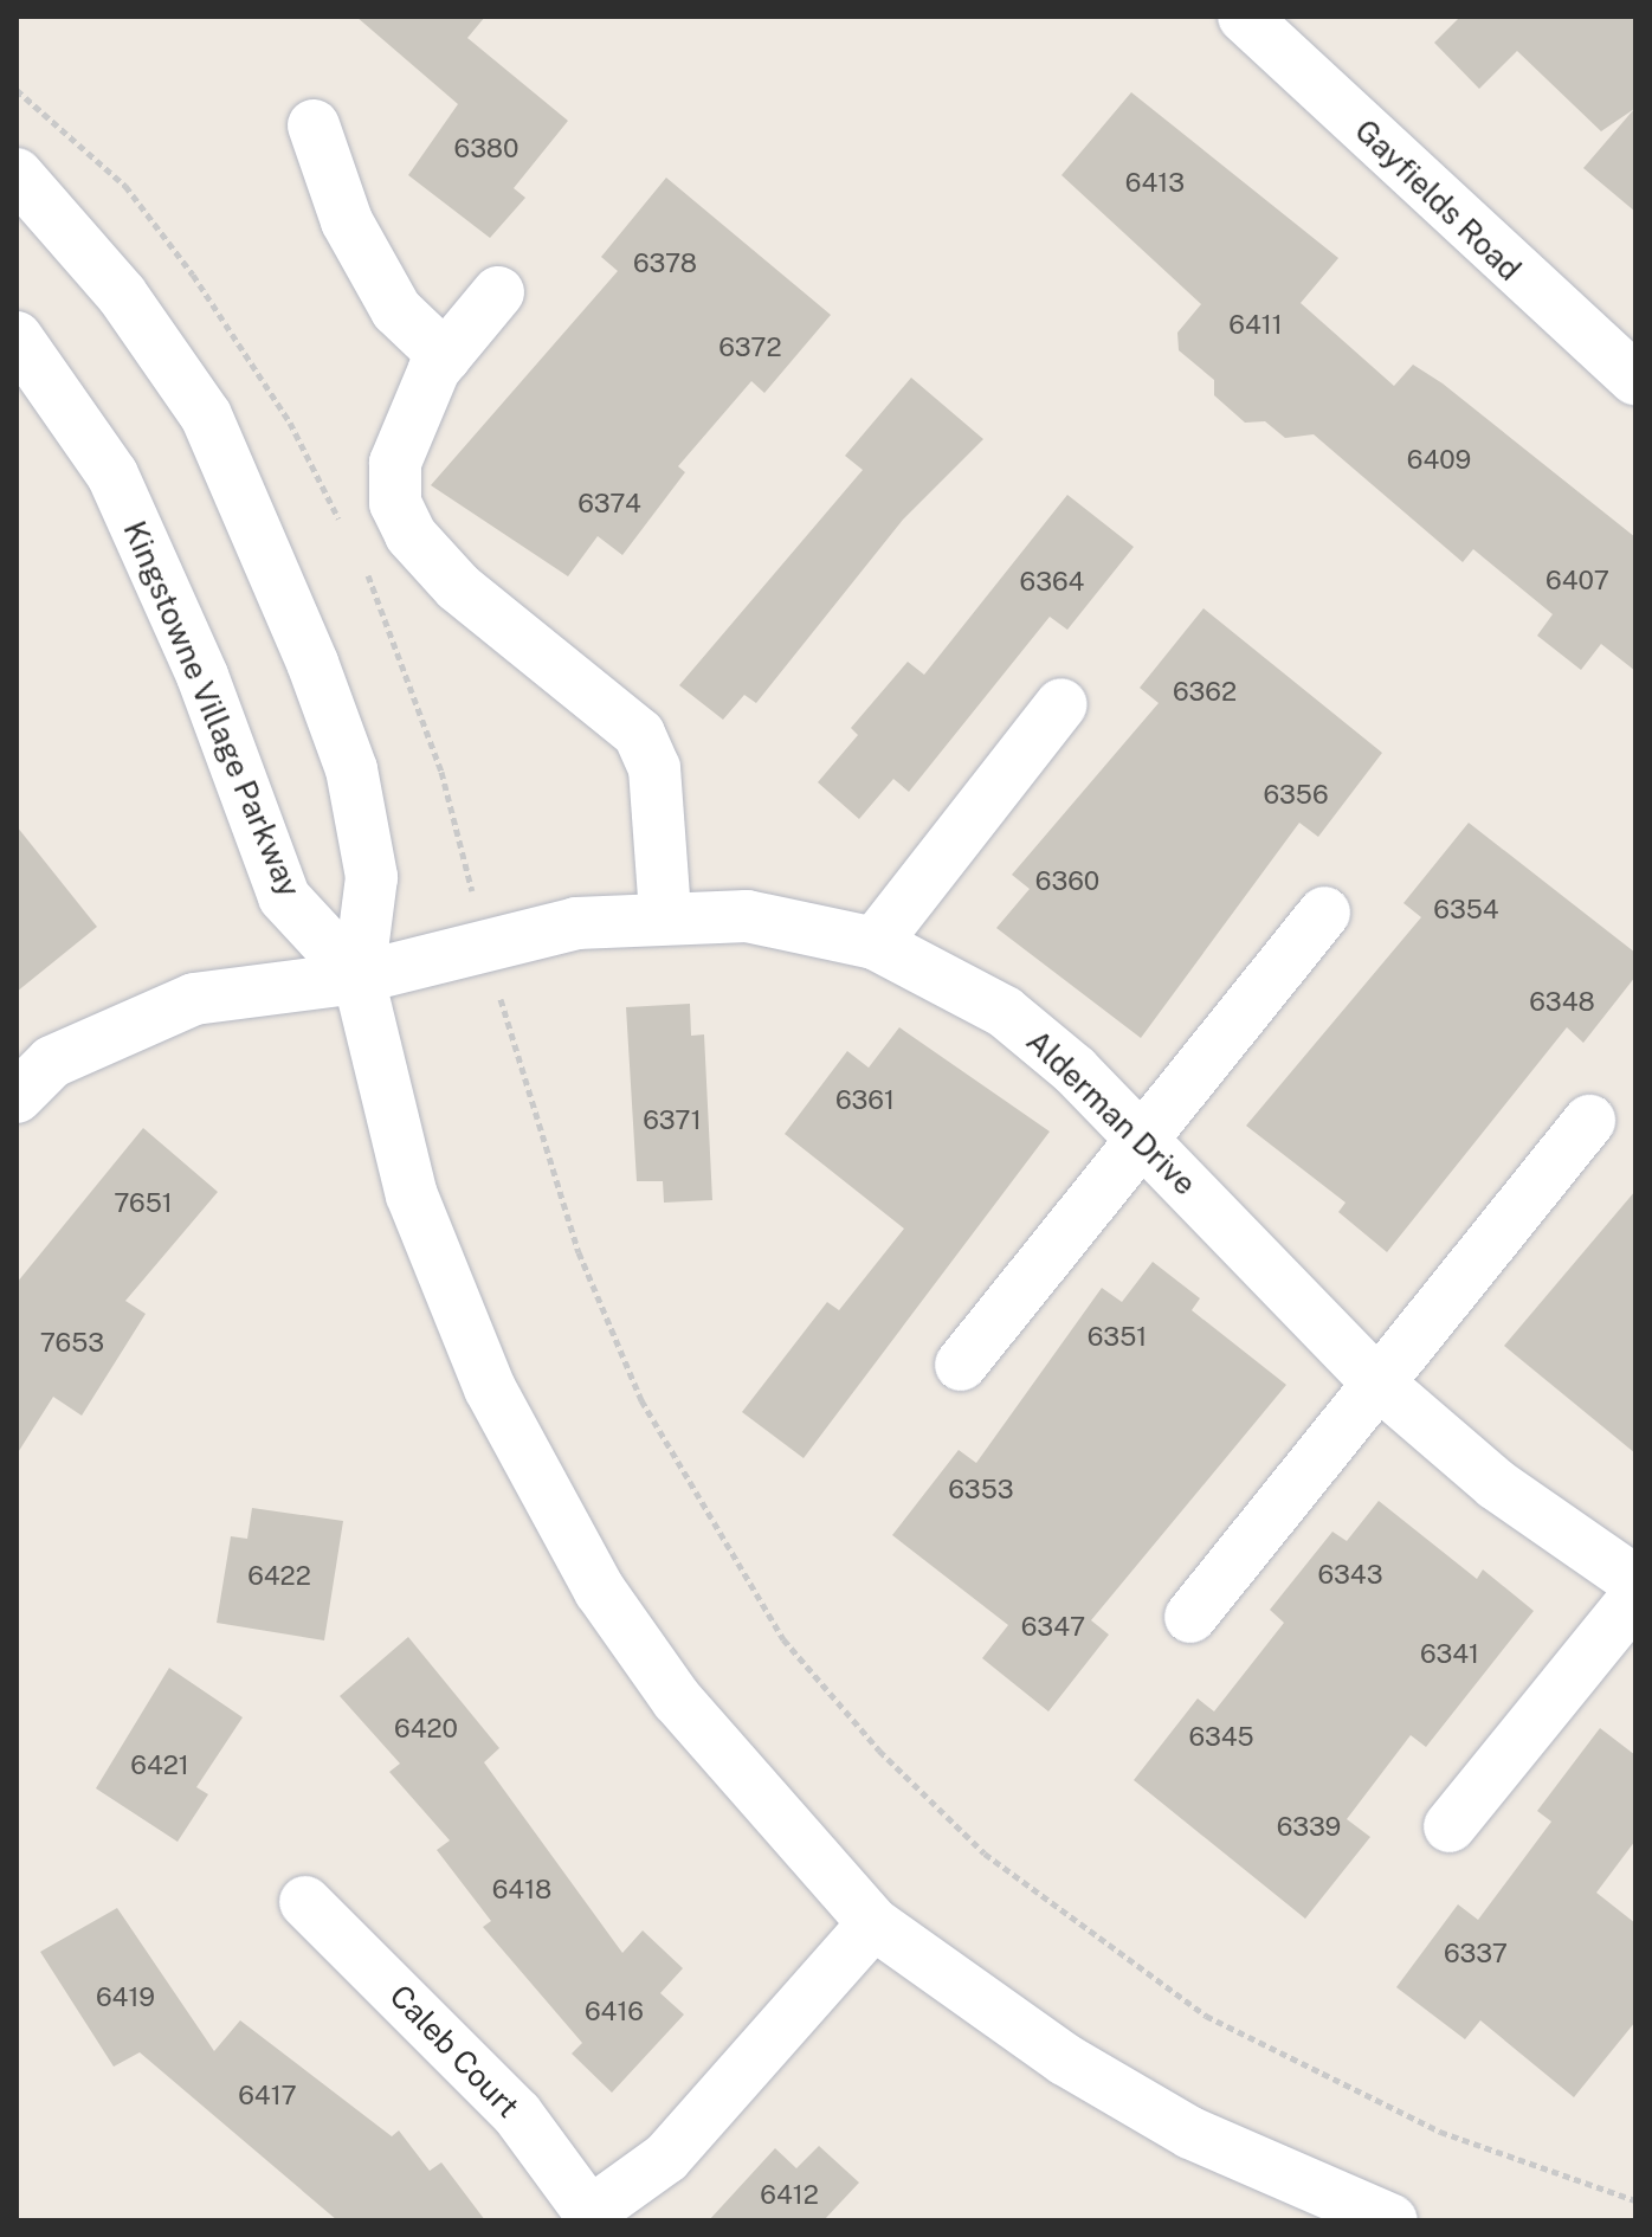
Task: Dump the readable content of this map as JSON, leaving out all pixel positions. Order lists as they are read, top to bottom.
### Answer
{
  "streets": {
    "street": [
      "Gayfields Road",
      "Kingstowne Village Parkway",
      "Alderman Drive",
      "Caleb Court"
    ]
  },
  "crossings": [
    ["Kingstowne Village Parkway", "Alderman Drive"],
    ["Kingstowne Village Parkway", "Caleb Court"]
  ],
  "house_numbers": [
    "6380",
    "6413",
    "6378",
    "6411",
    "6372",
    "6409",
    "6374",
    "6407",
    "6364",
    "6362",
    "6356",
    "6360",
    "6354",
    "6348",
    "6361",
    "6371",
    "7651",
    "6351",
    "7653",
    "6353",
    "6343",
    "6422",
    "6347",
    "6341",
    "6420",
    "6345",
    "6421",
    "6339",
    "6418",
    "6337",
    "6419",
    "6416",
    "6417",
    "6412"
  ]
}
